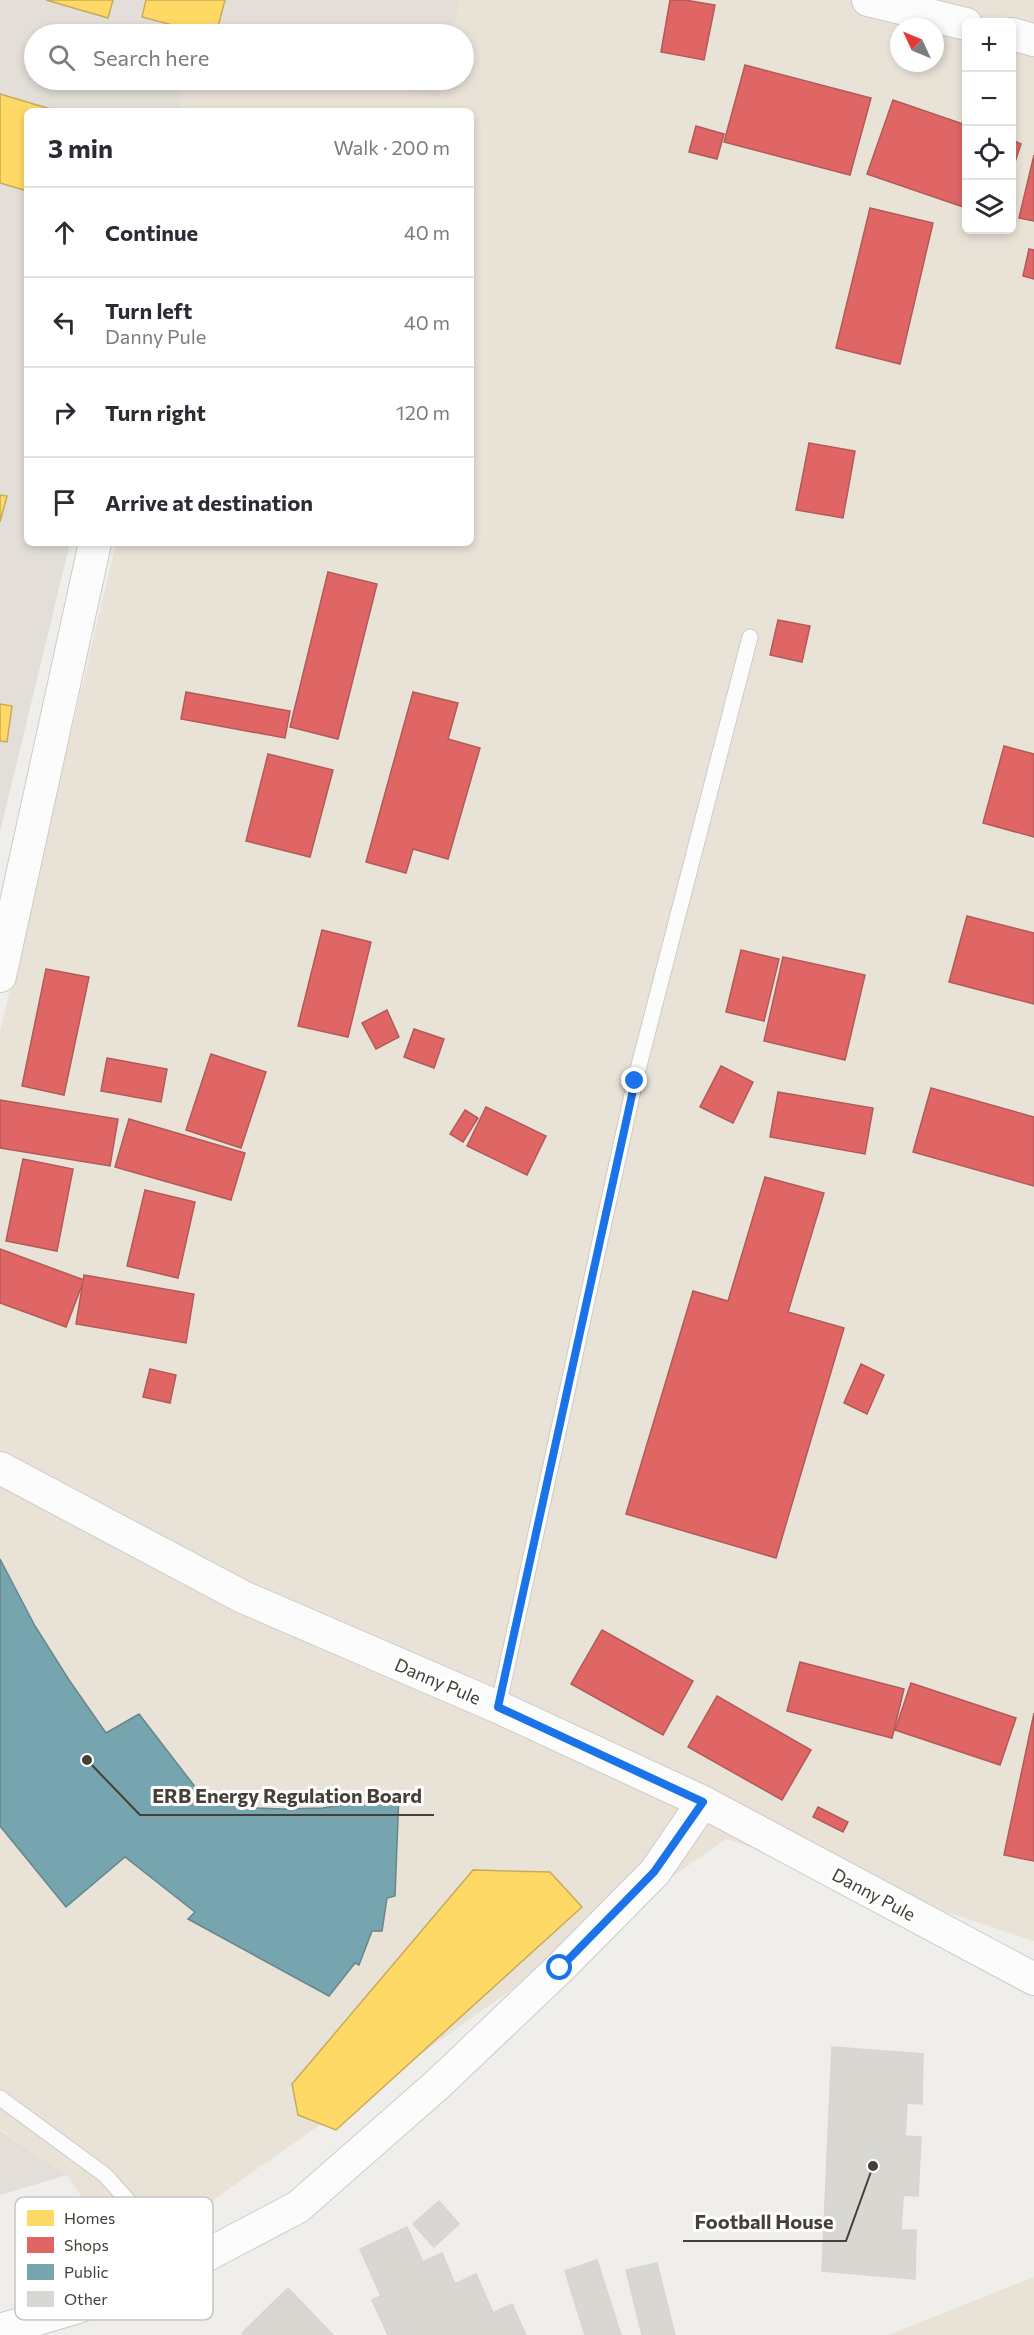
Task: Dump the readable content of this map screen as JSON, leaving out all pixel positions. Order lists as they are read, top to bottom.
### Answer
{
  "streets": {
    "street": ["Danny Pule"]
  },
  "places": ["ERB Energy Regulation Board", "Football House"],
  "legend": [
    "Homes",
    "Shops",
    "Public",
    "Other"
  ],
  "north": "top left",
  "page": {
    "map_buttons": ["+", "−"],
    "search": "Search here",
    "heading": ["3 min", "Walk · 200 m"],
    "list": [
      ["Continue", "40 m"],
      ["Turn left", "Danny Pule", "40 m"],
      ["Turn right", "120 m"],
      "Arrive at destination"
    ]
  }
}
